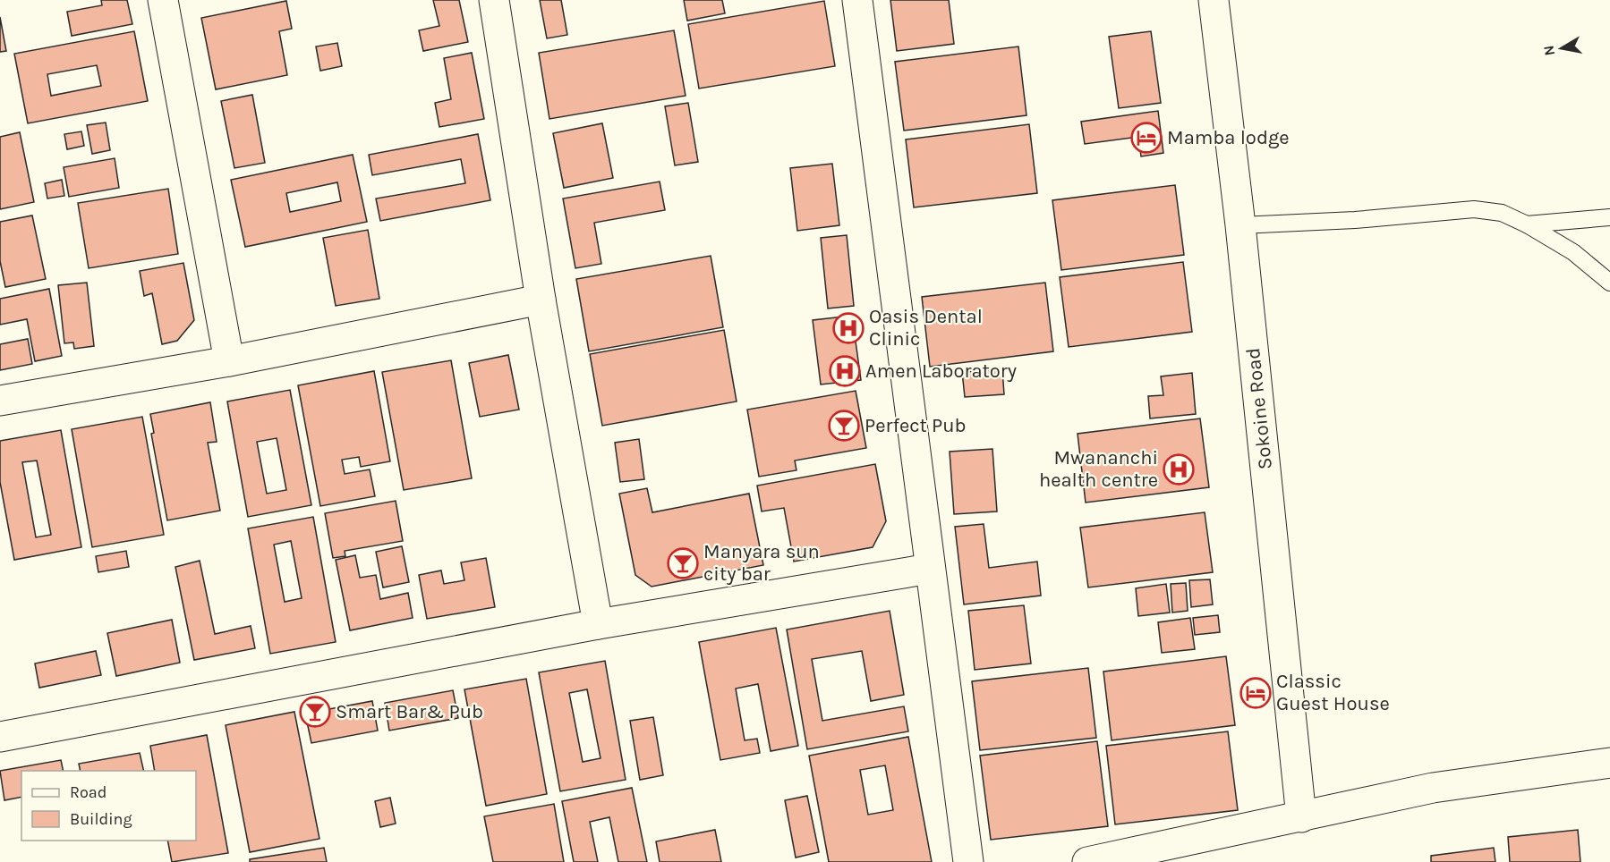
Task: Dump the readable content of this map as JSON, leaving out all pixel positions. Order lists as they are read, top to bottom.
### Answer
{
  "streets": {
    "street": ["Sokoine Road"]
  },
  "places": {
    "hotel": ["Mamba lodge", "Classic Guest House"],
    "hospital": ["Oasis Dental Clinic", "Amen Laboratory", "Mwananchi health centre"],
    "bar": ["Perfect Pub", "Manyara sun city bar", "Smart Bar& Pub"]
  },
  "legend": ["Road", "Building"],
  "north": "left"
}
